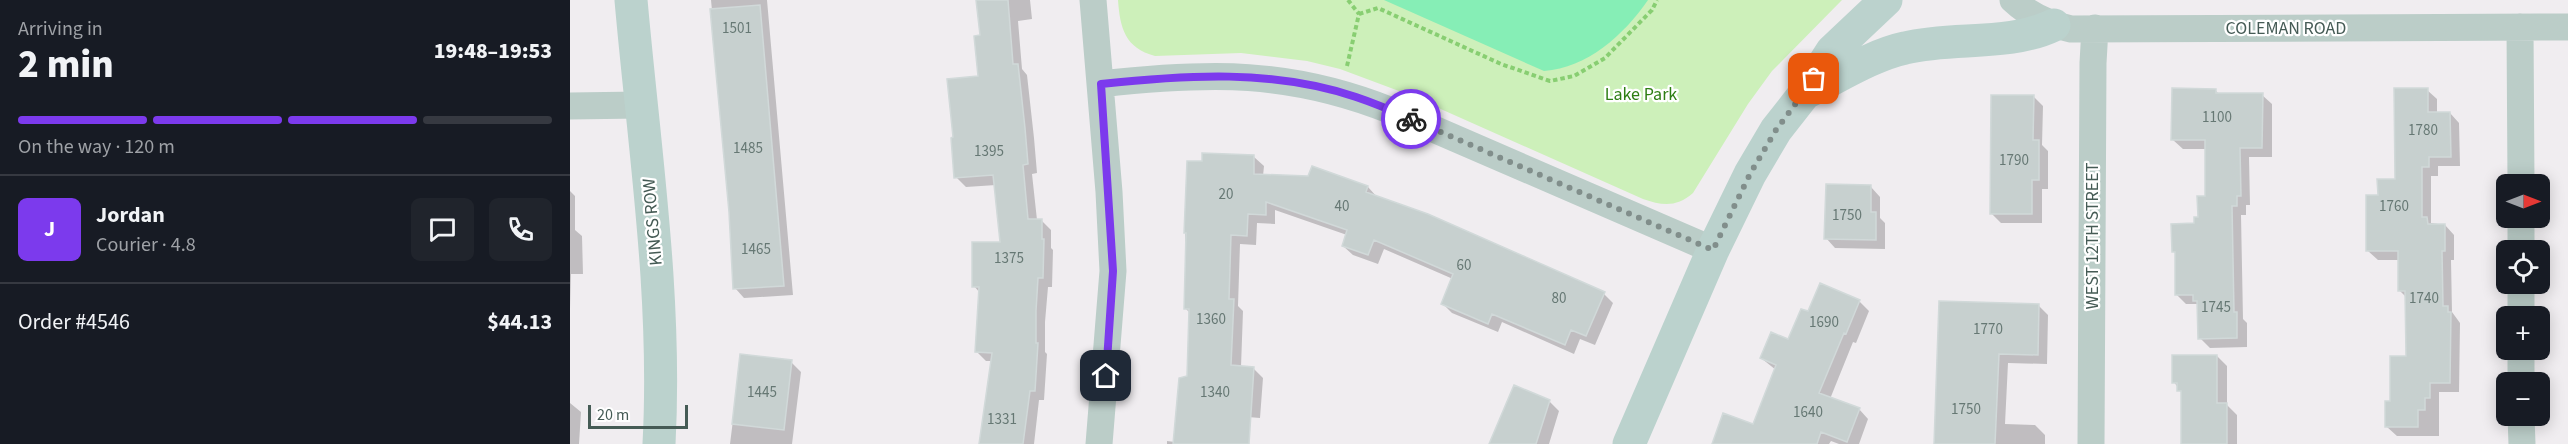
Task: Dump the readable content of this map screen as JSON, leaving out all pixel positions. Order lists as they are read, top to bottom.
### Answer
{
  "streets": {
    "street": ["COLEMAN ROAD", "KINGS ROW", "WEST 12TH STREET"]
  },
  "crossings": [
    ["COLEMAN ROAD", "WEST 12TH STREET"]
  ],
  "parks": ["Lake Park"],
  "house_numbers": [
    "1501",
    "1100",
    "1780",
    "1485",
    "1395",
    "1790",
    "20",
    "40",
    "1760",
    "1750",
    "1465",
    "1375",
    "60",
    "80",
    "1740",
    "1745",
    "1360",
    "1690",
    "1770",
    "1445",
    "1340",
    "1750",
    "1640",
    "1331"
  ],
  "scale_bar": "20 m",
  "north": "right",
  "page": {
    "heading": ["2 min", "Arriving in", "19:48–19:53"],
    "panel": [
      "Jordan",
      "Courier · 4.8",
      "Order #4546",
      "$44.13"
    ],
    "bar": "On the way · 120 m",
    "map_buttons": ["+", "−"],
    "round": "J",
    "scale": "20 m"
  }
}
